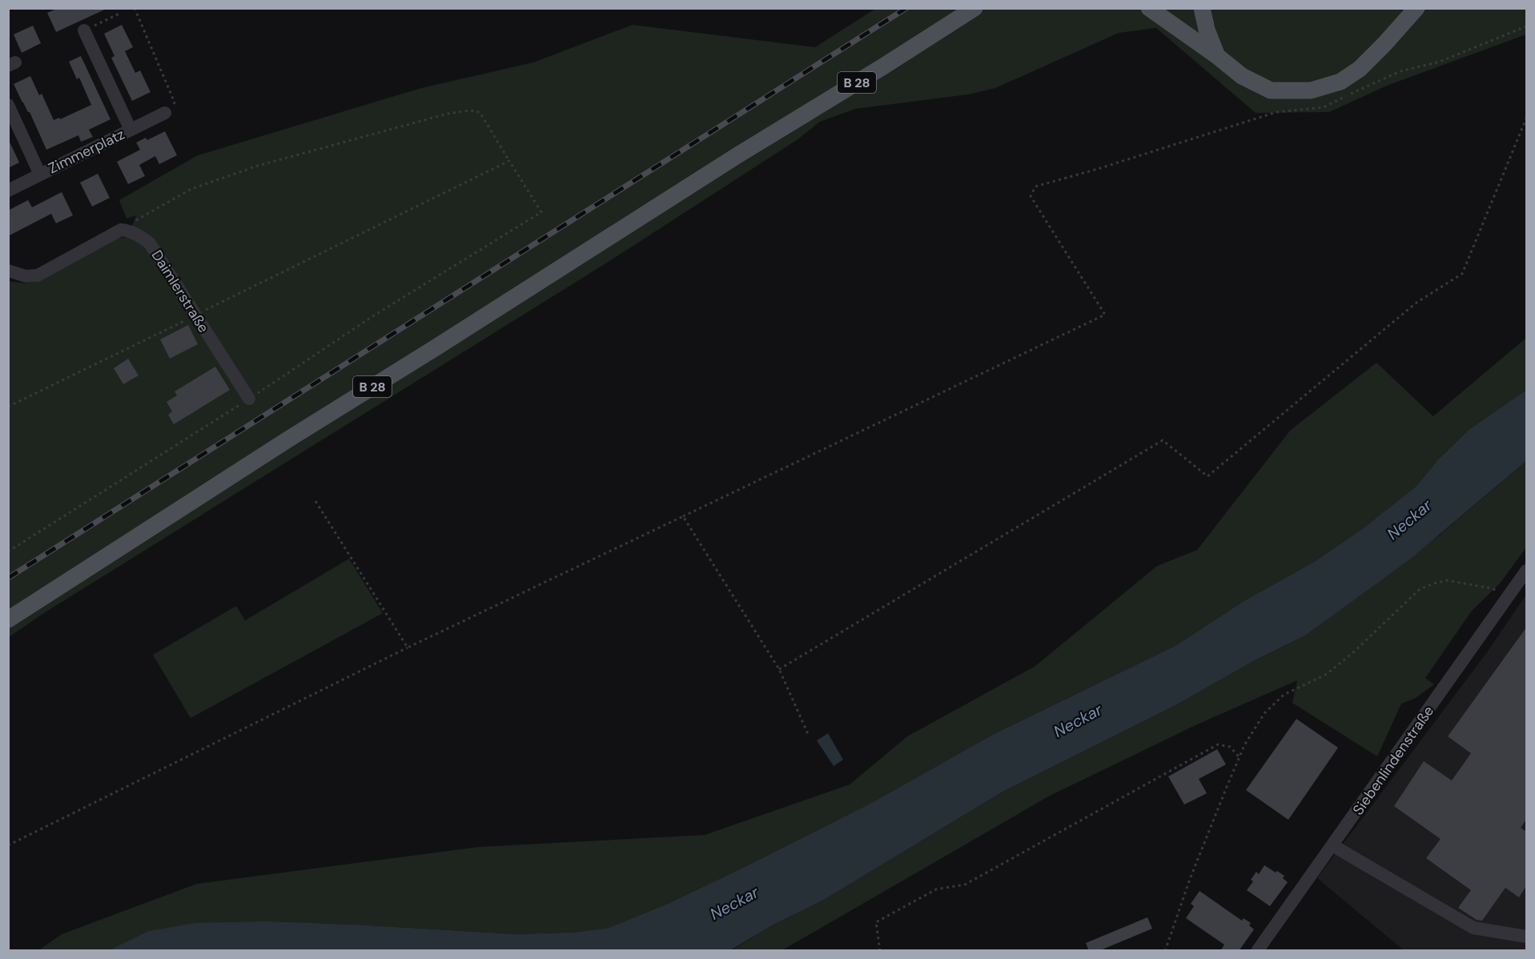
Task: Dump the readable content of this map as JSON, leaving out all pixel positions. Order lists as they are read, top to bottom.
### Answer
{
  "streets": {
    "main road": ["B 28"],
    "street": ["Zimmerplatz", "Daimlerstraße", "Siebenlindenstraße"]
  },
  "water": ["Neckar"]
}
